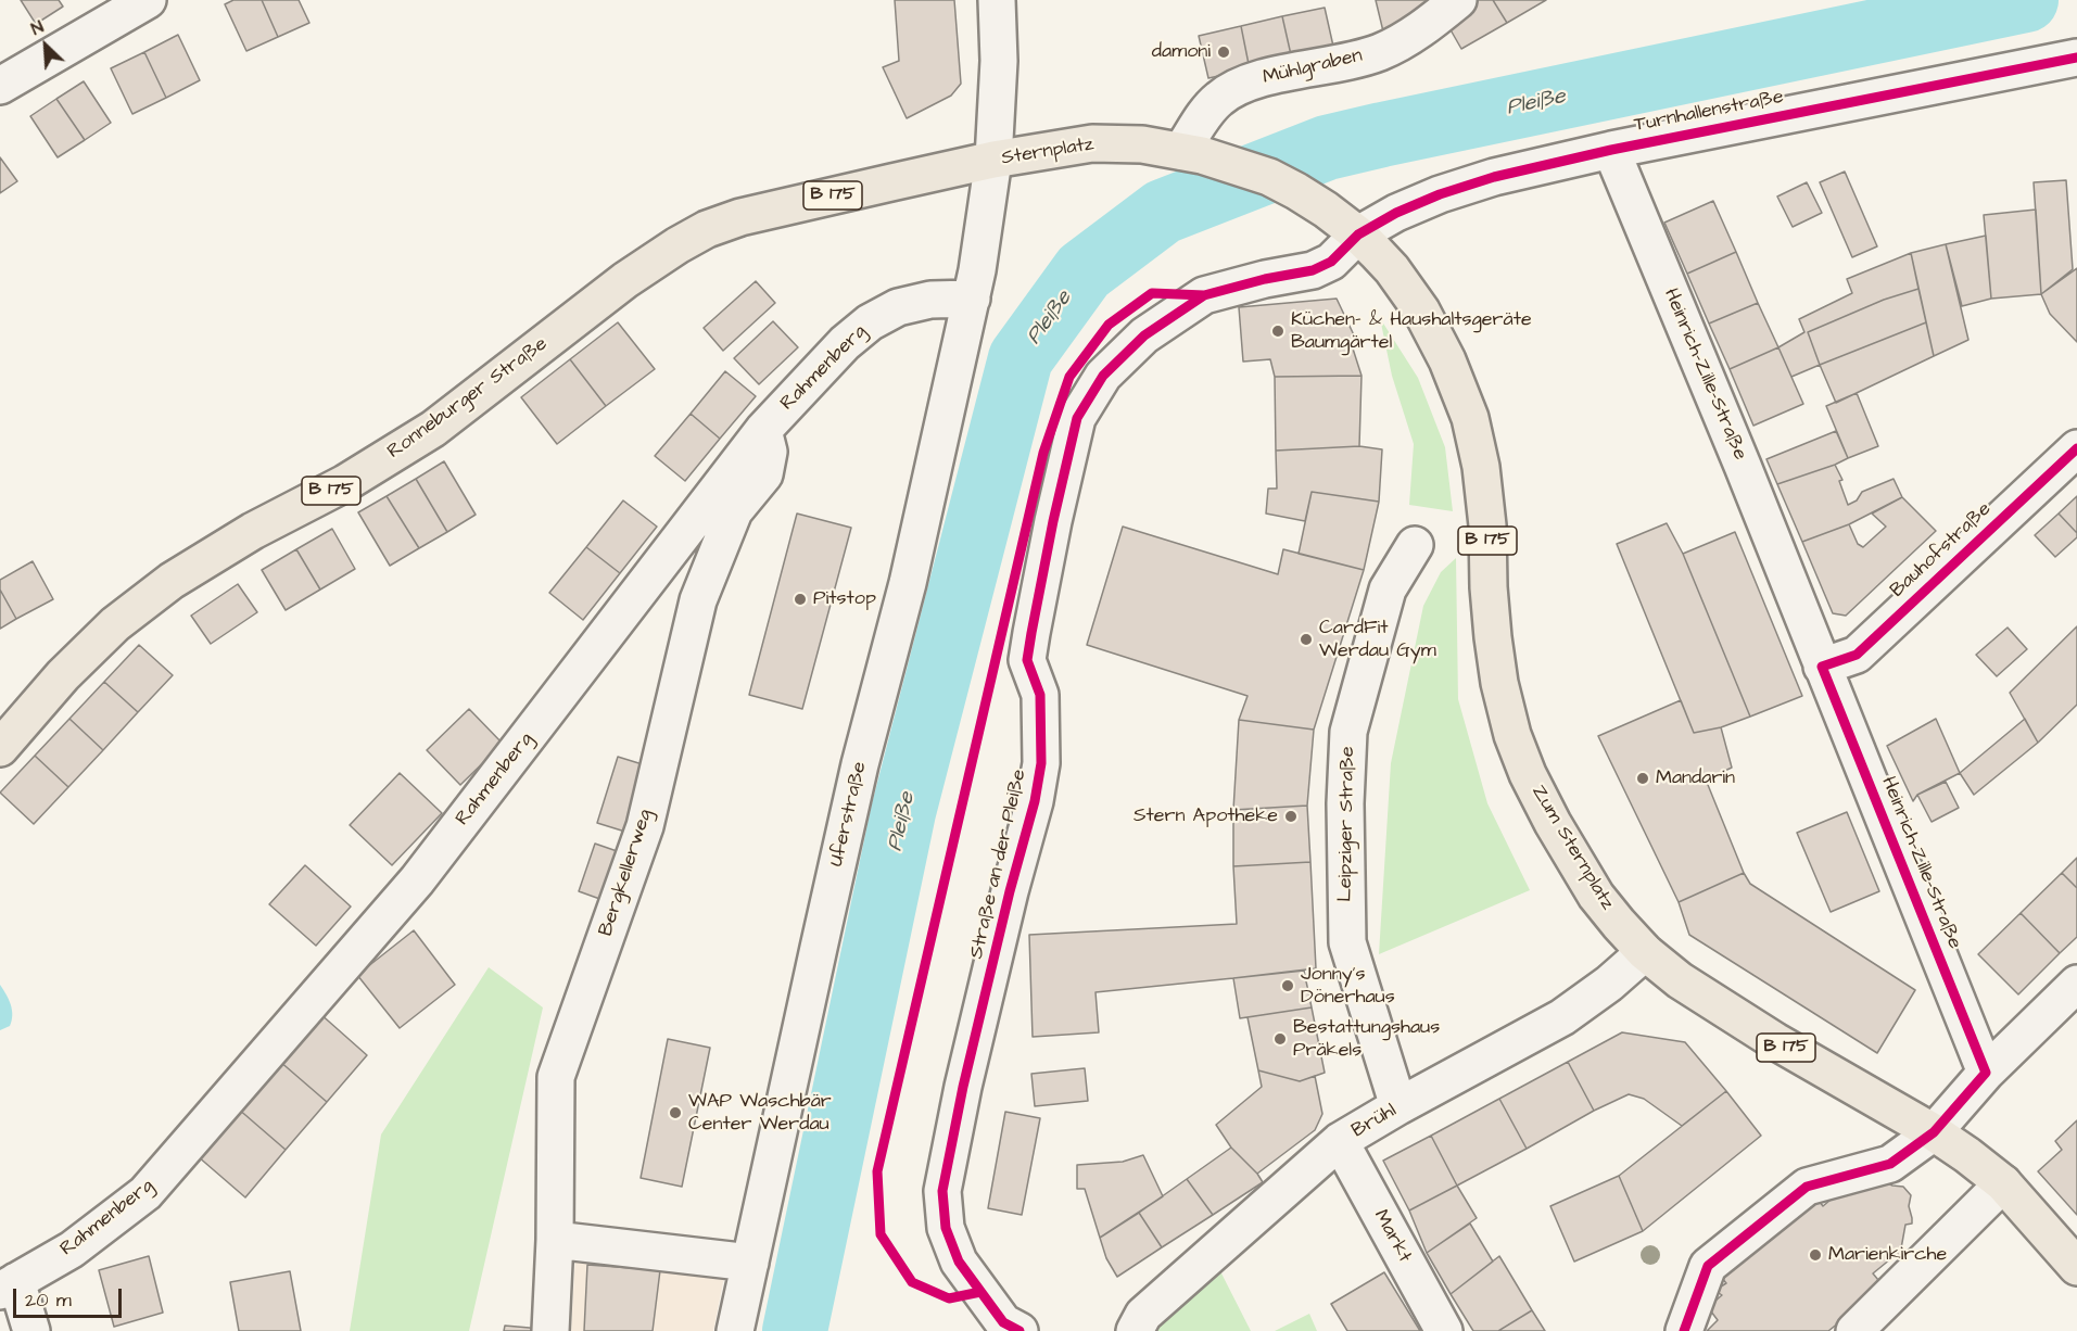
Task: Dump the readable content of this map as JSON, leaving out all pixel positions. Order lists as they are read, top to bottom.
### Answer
{
  "streets": {
    "main road": [
      "Sternplatz",
      "B 175",
      "Ronneburger Straße",
      "Zum Sternplatz"
    ],
    "street": [
      "Mühlgraben",
      "Turnhallenstraße",
      "Rahmenberg",
      "Heinrich-Zille-Straße",
      "Bauhofstraße",
      "Uferstraße",
      "Leipziger Straße",
      "Straße an der Pleiße",
      "Bergkellerweg",
      "Brühl",
      "Markt"
    ]
  },
  "crossings": [
    ["Mühlgraben", "Sternplatz"],
    ["Mühlgraben", "B 175"],
    ["Turnhallenstraße", "B 175"],
    ["Turnhallenstraße", "Heinrich-Zille-Straße"],
    ["Turnhallenstraße", "Zum Sternplatz"],
    ["Turnhallenstraße", "Straße an der Pleiße"],
    ["Sternplatz", "B 175"],
    ["Sternplatz", "Rahmenberg"],
    ["Sternplatz", "Ronneburger Straße"],
    ["Sternplatz", "Uferstraße"],
    ["B 175", "Zum Sternplatz"],
    ["B 175", "Straße an der Pleiße"],
    ["Rahmenberg", "Uferstraße"],
    ["Rahmenberg", "Bergkellerweg"],
    ["Heinrich-Zille-Straße", "Bauhofstraße"],
    ["Leipziger Straße", "Brühl"],
    ["Zum Sternplatz", "Straße an der Pleiße"],
    ["Zum Sternplatz", "Brühl"],
    ["Brühl", "Markt"]
  ],
  "water": ["Pleiße"],
  "places": [
    "damoni",
    "Küchen- & Haushaltsgeräte Baumgärtel",
    "Pitstop",
    "CardFit Werdau Gym",
    "Mandarin",
    "Stern Apotheke",
    "Jonny's Dönerhaus",
    "Bestattungshaus Präkels",
    "WAP Waschbär Center Werdau",
    "Marienkirche"
  ],
  "scale_bar": "20 m",
  "north": "top left"
}
